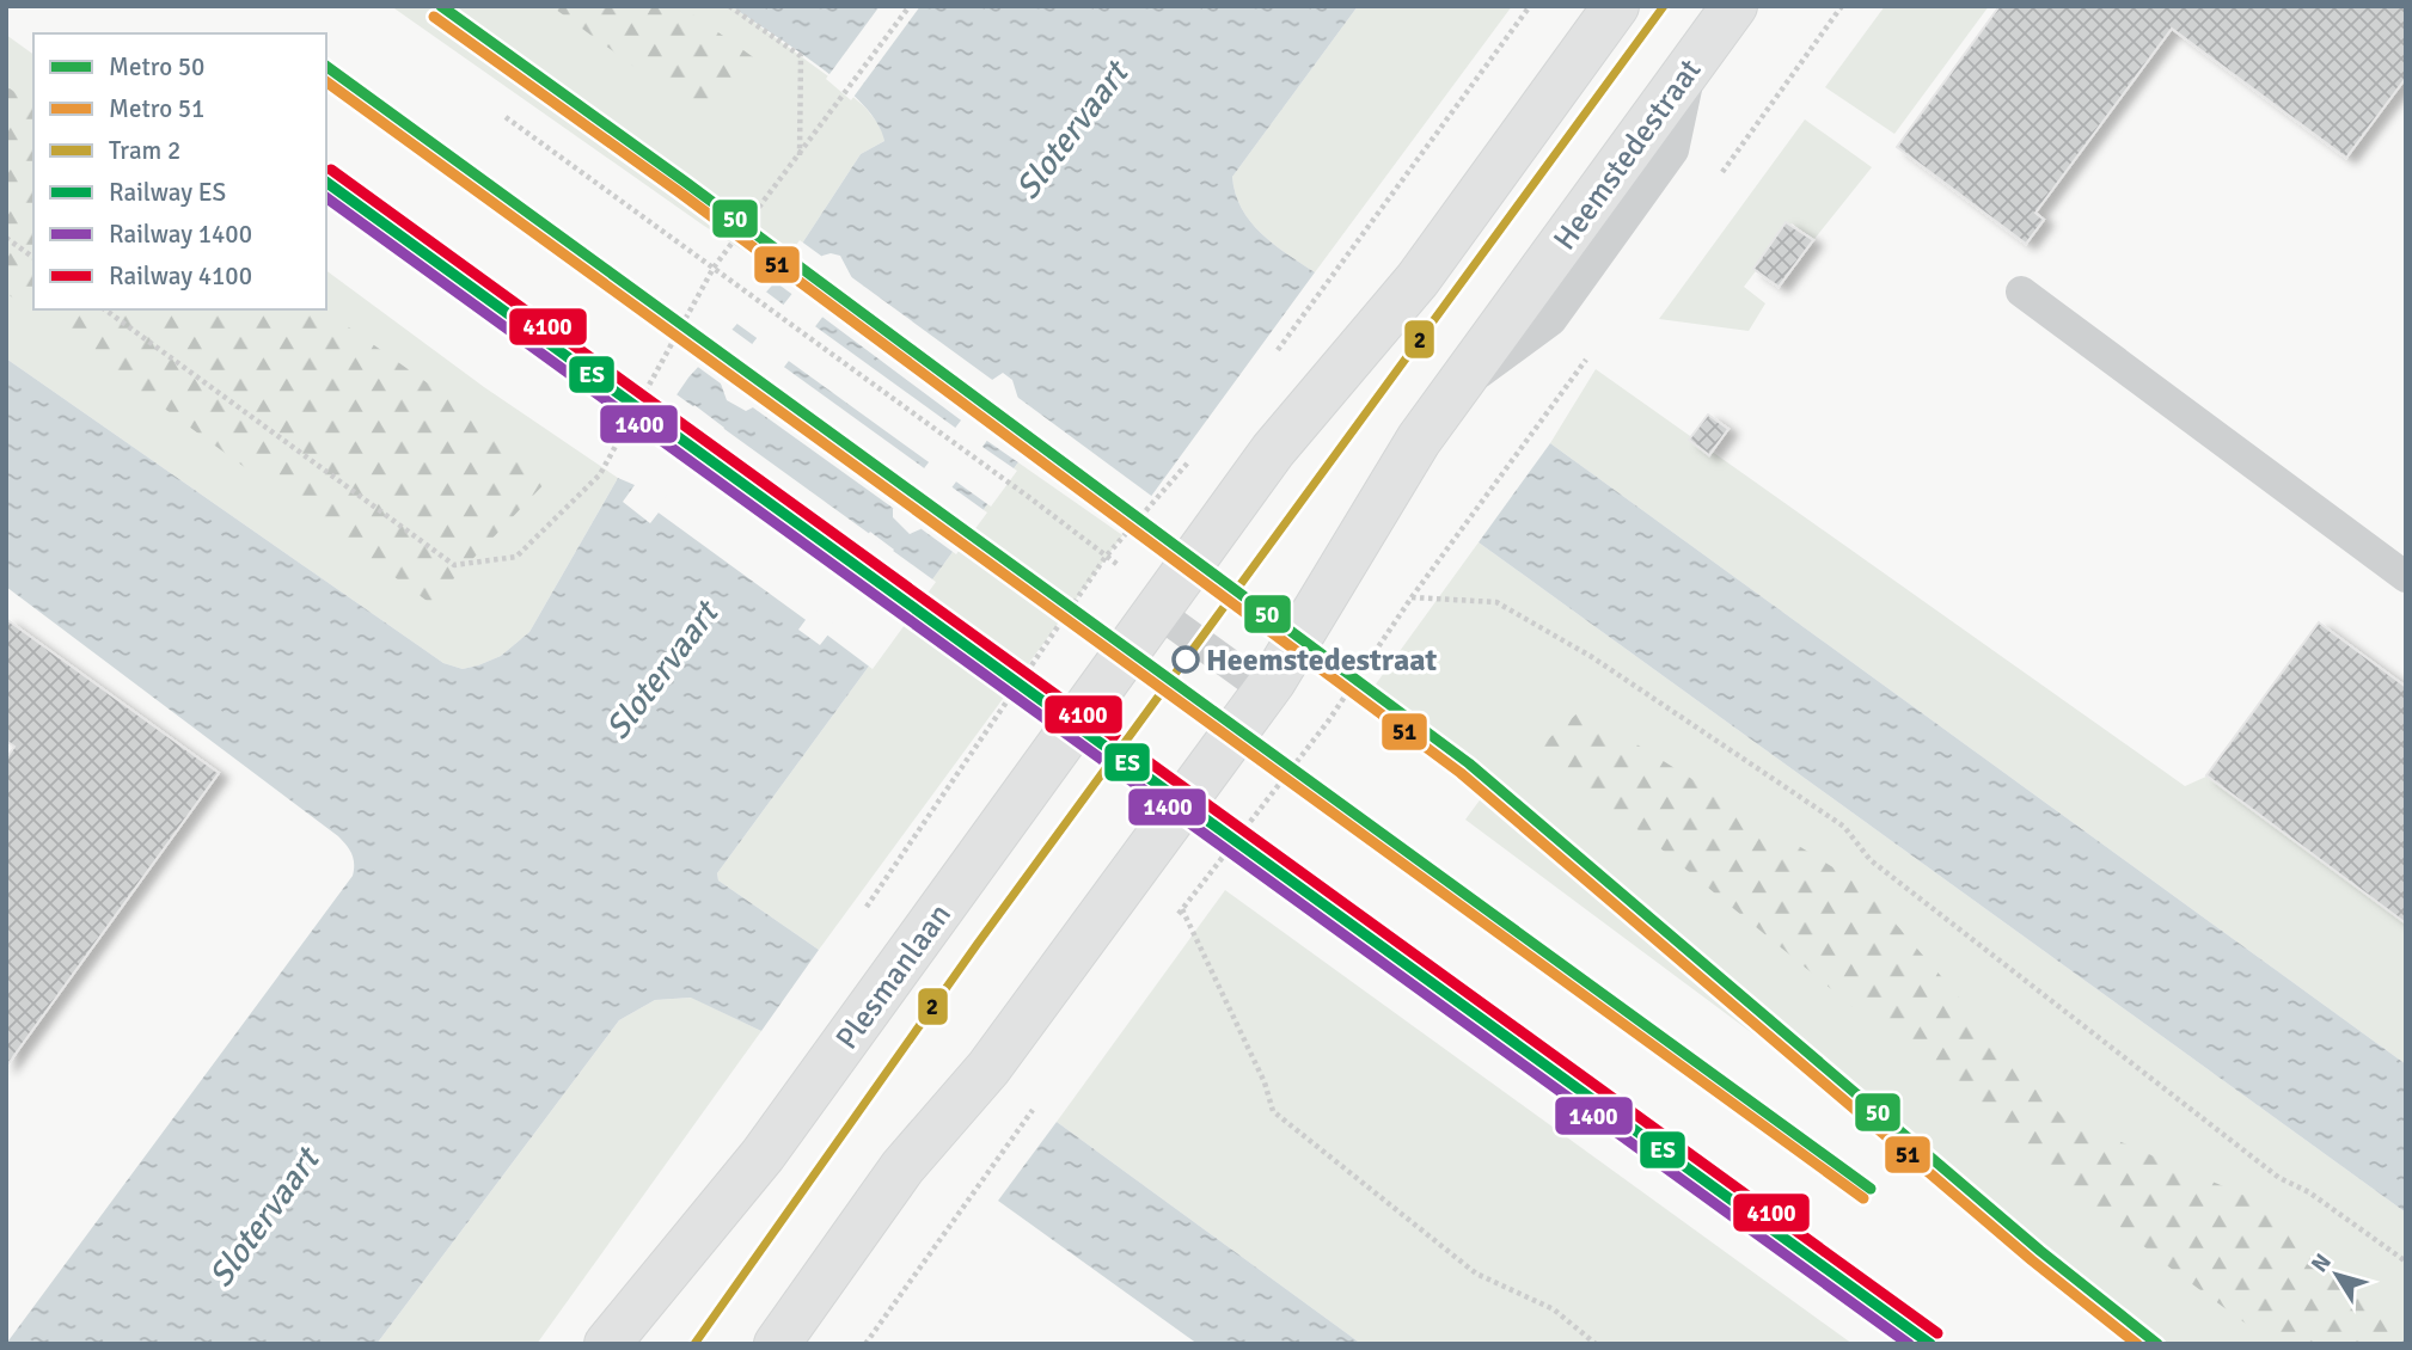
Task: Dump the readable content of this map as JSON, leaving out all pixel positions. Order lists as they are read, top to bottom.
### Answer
{
  "streets": {
    "street": ["Heemstedestraat", "Plesmanlaan"]
  },
  "water": ["Slotervaart"],
  "places": ["Heemstedestraat"],
  "lines": [
    "metro line 50",
    "tram line 2",
    "metro line 51",
    "rail line 4100",
    "rail line ES",
    "rail line 1400"
  ],
  "legend": [
    "Metro 50",
    "Metro 51",
    "Tram 2",
    "Railway ES",
    "Railway 1400",
    "Railway 4100"
  ],
  "north": "top left"
}
